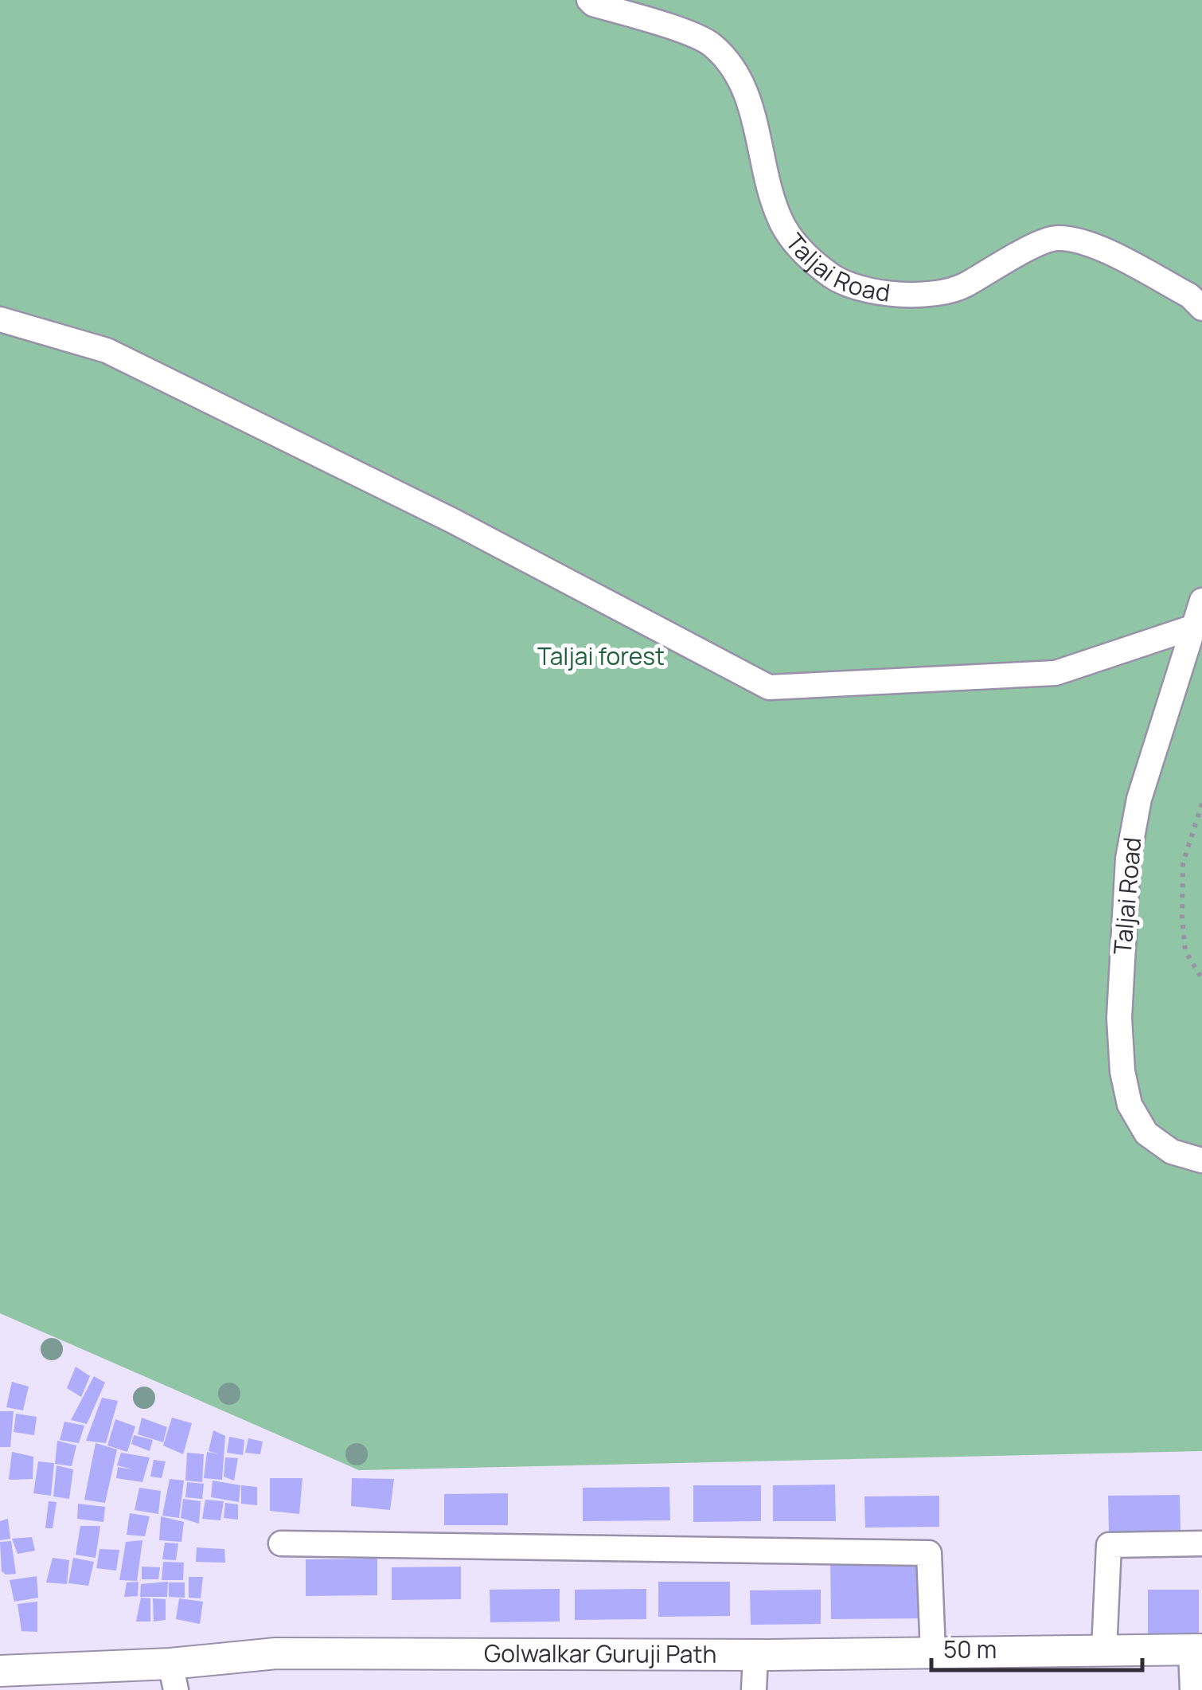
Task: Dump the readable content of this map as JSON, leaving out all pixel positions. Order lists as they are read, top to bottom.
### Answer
{
  "streets": {
    "street": ["Taljai Road", "Golwalkar Guruji Path"]
  },
  "parks": ["Taljai forest"],
  "scale_bar": "50 m"
}
